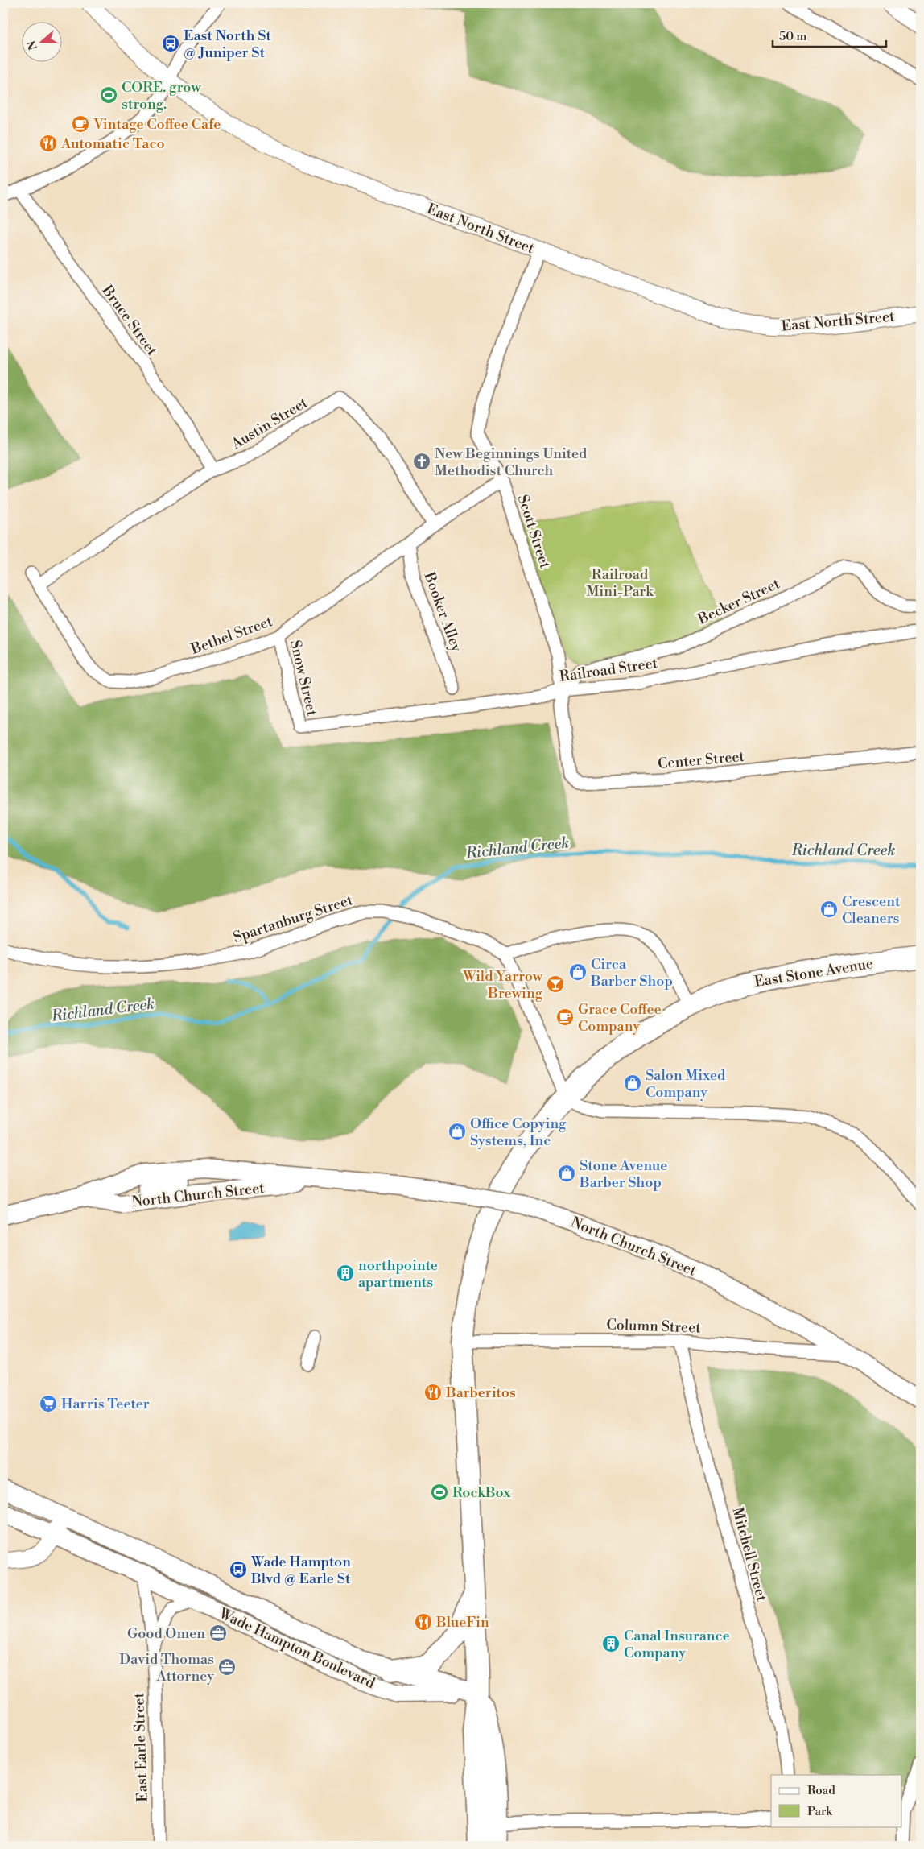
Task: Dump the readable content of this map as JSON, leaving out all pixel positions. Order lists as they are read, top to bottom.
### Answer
{
  "streets": {
    "highway": ["East Stone Avenue"],
    "main road": ["East North Street", "North Church Street", "Wade Hampton Boulevard"],
    "street": [
      "Bruce Street",
      "Austin Street",
      "Scott Street",
      "Becker Street",
      "Booker Alley",
      "Bethel Street",
      "Railroad Street",
      "Snow Street",
      "Center Street",
      "Spartanburg Street",
      "Column Street",
      "Mitchell Street",
      "East Earle Street"
    ]
  },
  "crossings": [
    ["East North Street", "Scott Street"],
    ["Bruce Street", "Austin Street"],
    ["Austin Street", "Bethel Street"],
    ["Scott Street", "Becker Street"],
    ["Scott Street", "Bethel Street"],
    ["Scott Street", "Railroad Street"],
    ["Scott Street", "Center Street"],
    ["Becker Street", "Railroad Street"],
    ["Becker Street", "Center Street"],
    ["Booker Alley", "Bethel Street"],
    ["Bethel Street", "Snow Street"],
    ["Railroad Street", "Snow Street"],
    ["Railroad Street", "Center Street"],
    ["East Stone Avenue", "Column Street"],
    ["East Stone Avenue", "Wade Hampton Boulevard"],
    ["North Church Street", "Column Street"],
    ["Column Street", "Mitchell Street"],
    ["Wade Hampton Boulevard", "East Earle Street"]
  ],
  "water": ["Richland Creek"],
  "parks": ["Railroad Mini-Park"],
  "places": {
    "bus stop": ["East North St @ Juniper St", "Wade Hampton Blvd @ Earle St"],
    "sports": ["CORE. grow strong.", "RockBox"],
    "cafe": ["Vintage Coffee Cafe", "Grace Coffee Company"],
    "restaurant": ["Automatic Taco", "Barberitos", "BlueFin"],
    "church": ["New Beginnings United Methodist Church"],
    "shop": [
      "Crescent Cleaners",
      "Circa Barber Shop",
      "Salon Mixed Company",
      "Office Copying Systems, Inc",
      "Stone Avenue Barber Shop"
    ],
    "bar": ["Wild Yarrow Brewing"],
    "building": ["northpointe apartments", "Canal Insurance Company"],
    "supermarket": ["Harris Teeter"],
    "office": ["Good Omen", "David Thomas Attorney"]
  },
  "legend": ["Road", "Park"],
  "scale_bar": "50 m",
  "north": "left"
}
